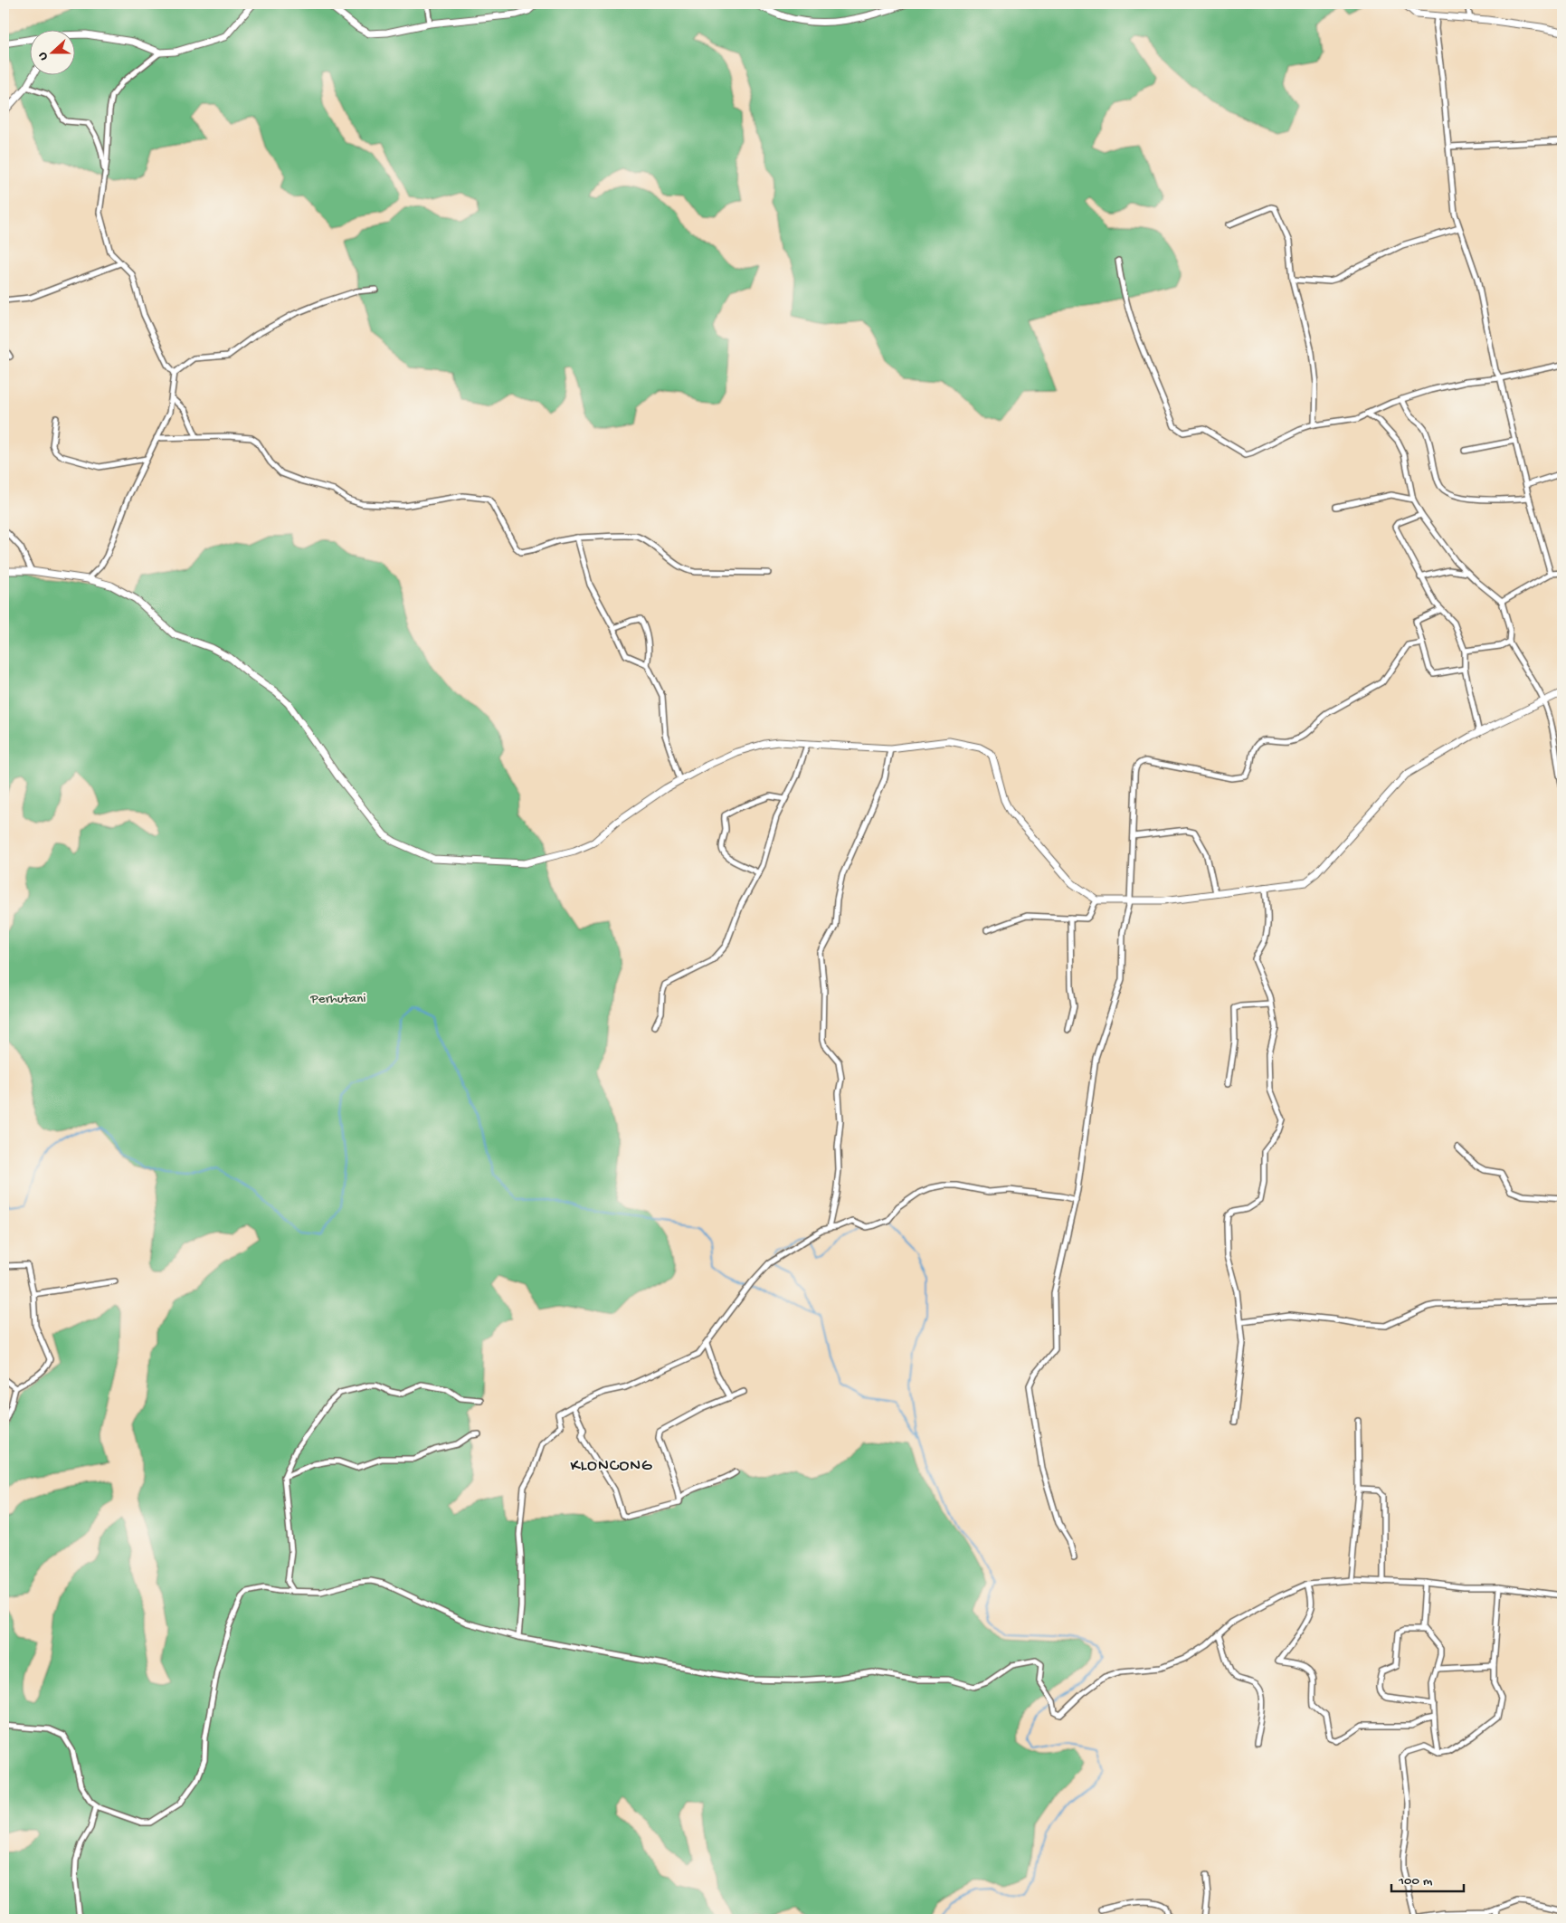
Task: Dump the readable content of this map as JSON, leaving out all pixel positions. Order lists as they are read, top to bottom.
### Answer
{
  "districts": ["KLONCONG"],
  "parks": ["Perhutani"],
  "scale_bar": "100 m",
  "north": "left"
}
